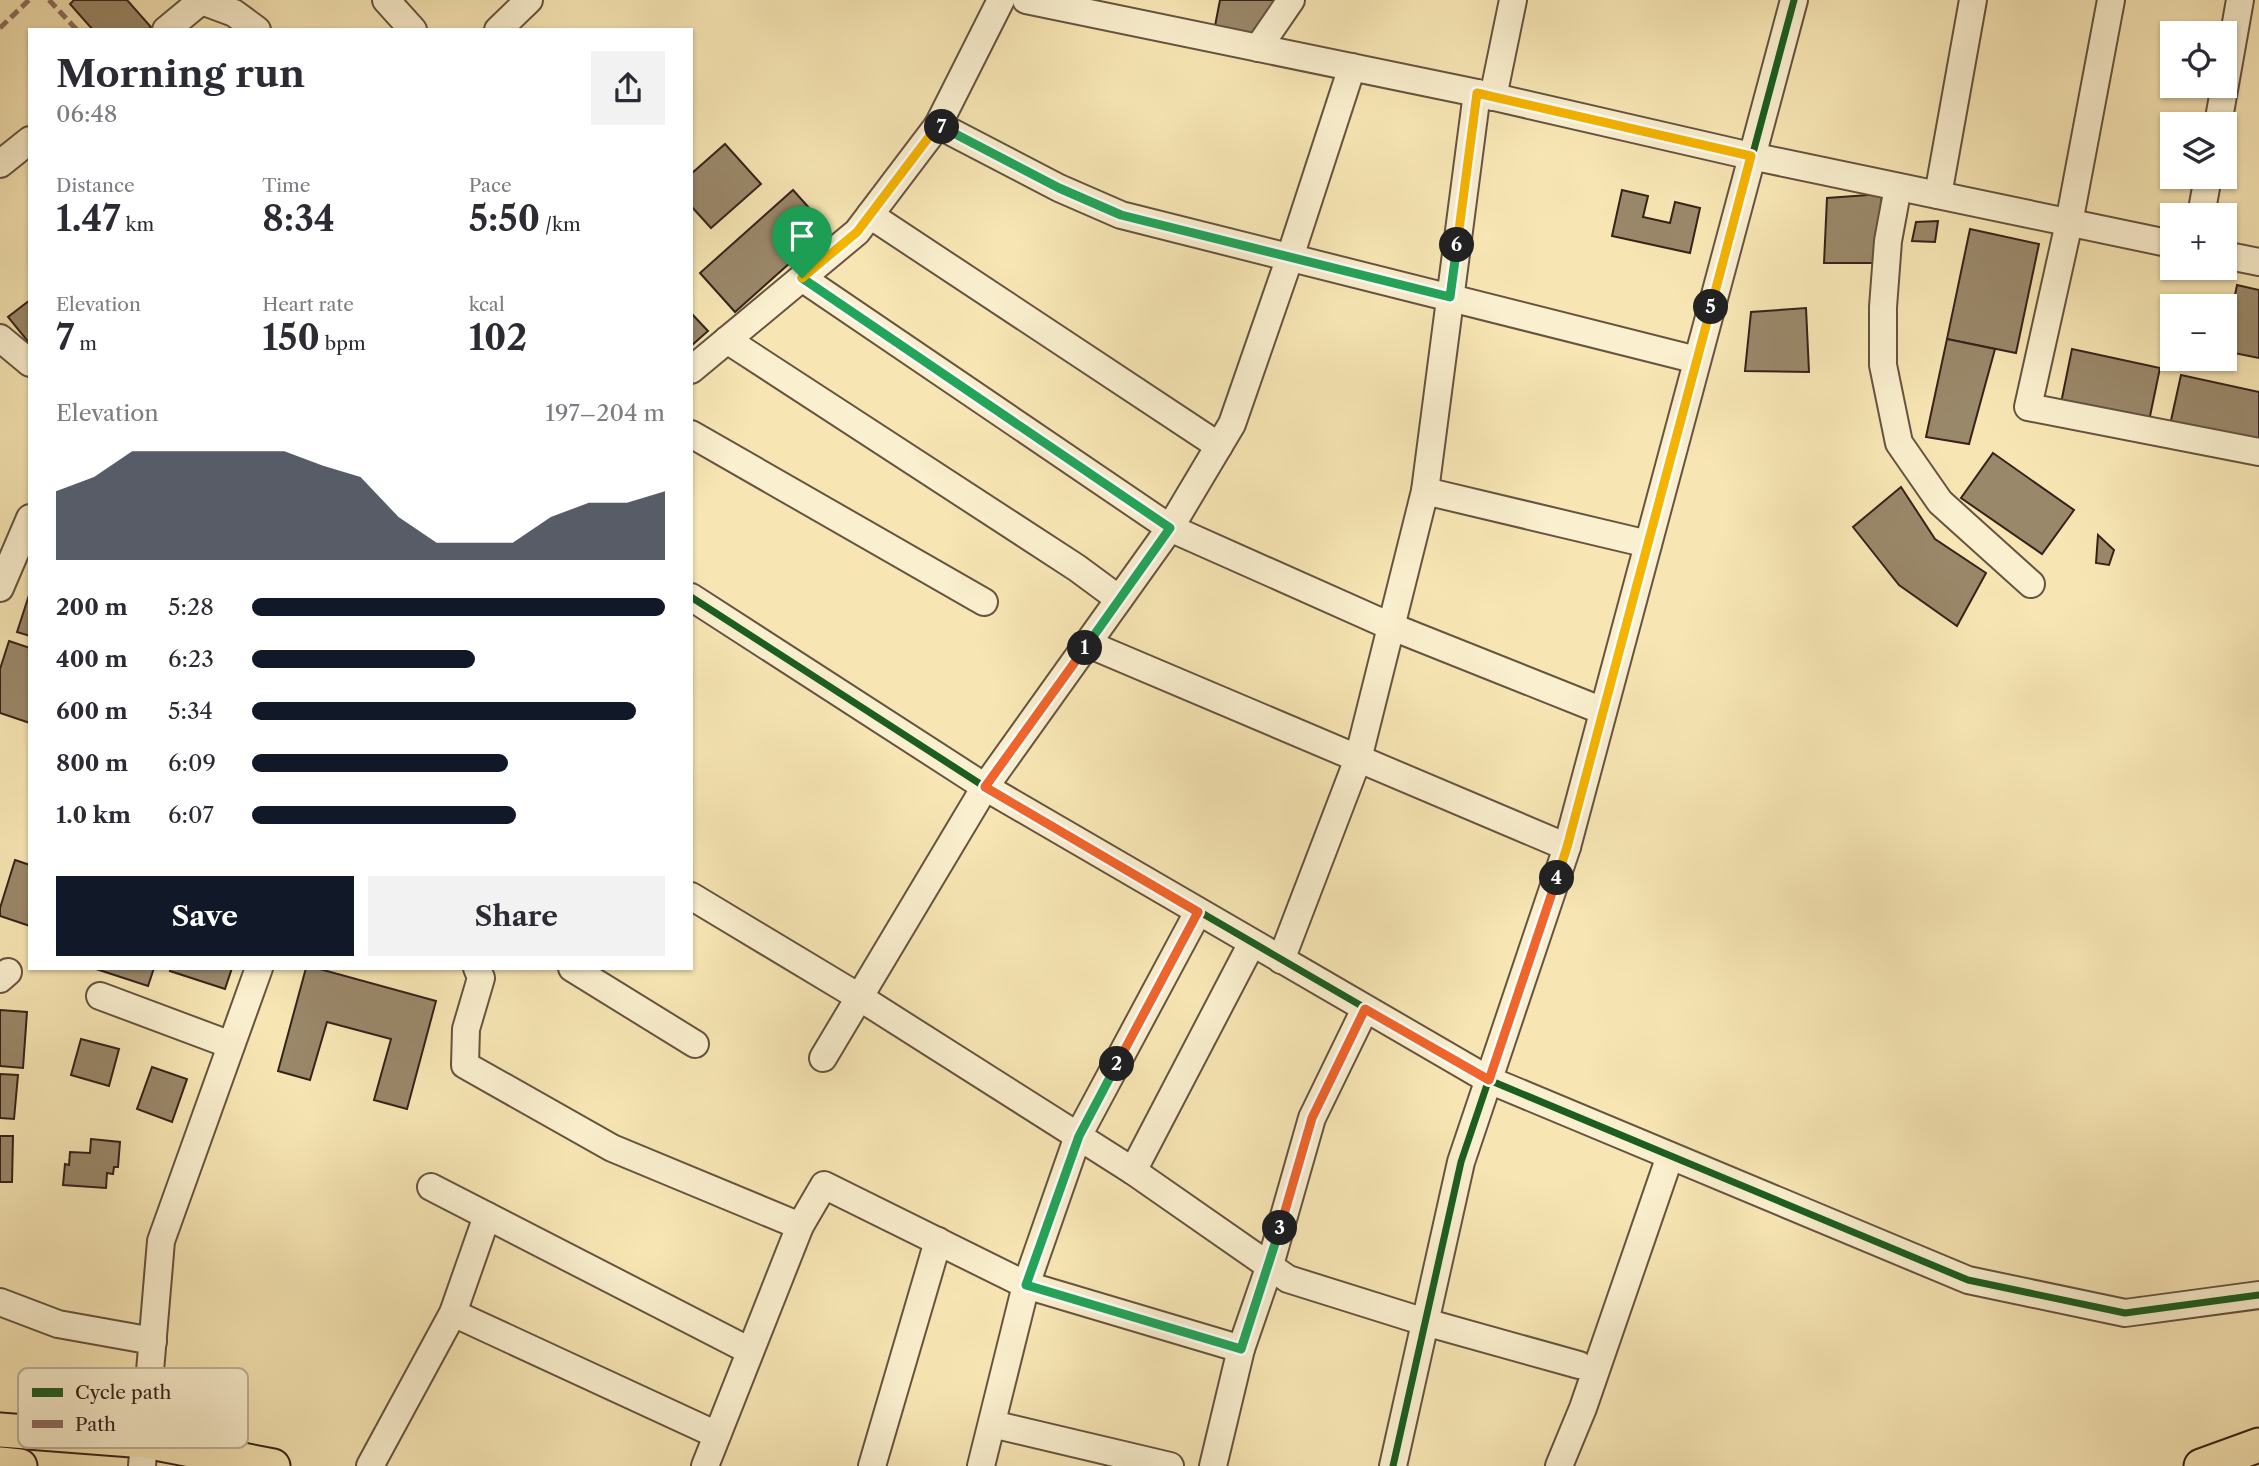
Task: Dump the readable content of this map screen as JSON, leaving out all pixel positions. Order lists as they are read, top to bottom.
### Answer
{
  "legend": ["Cycle path", "Path"],
  "page": {
    "map_buttons": ["+", "−"],
    "heading": ["Morning run", "06:48"],
    "pins": [
      "7",
      "6",
      "5",
      "1",
      "4",
      "2",
      "3"
    ],
    "stats": [
      ["Distance", "1.47 km"],
      ["Time", "8:34"],
      ["Pace", "5:50 /km"],
      ["Elevation", "7 m"],
      ["Heart rate", "150 bpm"],
      ["kcal", "102"]
    ],
    "chart": ["Elevation", "197–204 m"],
    "list": [
      {
        "name": "200 m",
        "note": "5:28"
      },
      {
        "name": "400 m",
        "note": "6:23"
      },
      {
        "name": "600 m",
        "note": "5:34"
      },
      {
        "name": "800 m",
        "note": "6:09"
      },
      {
        "name": "1.0 km",
        "note": "6:07"
      }
    ],
    "buttons": ["Save", "Share"]
  }
}
